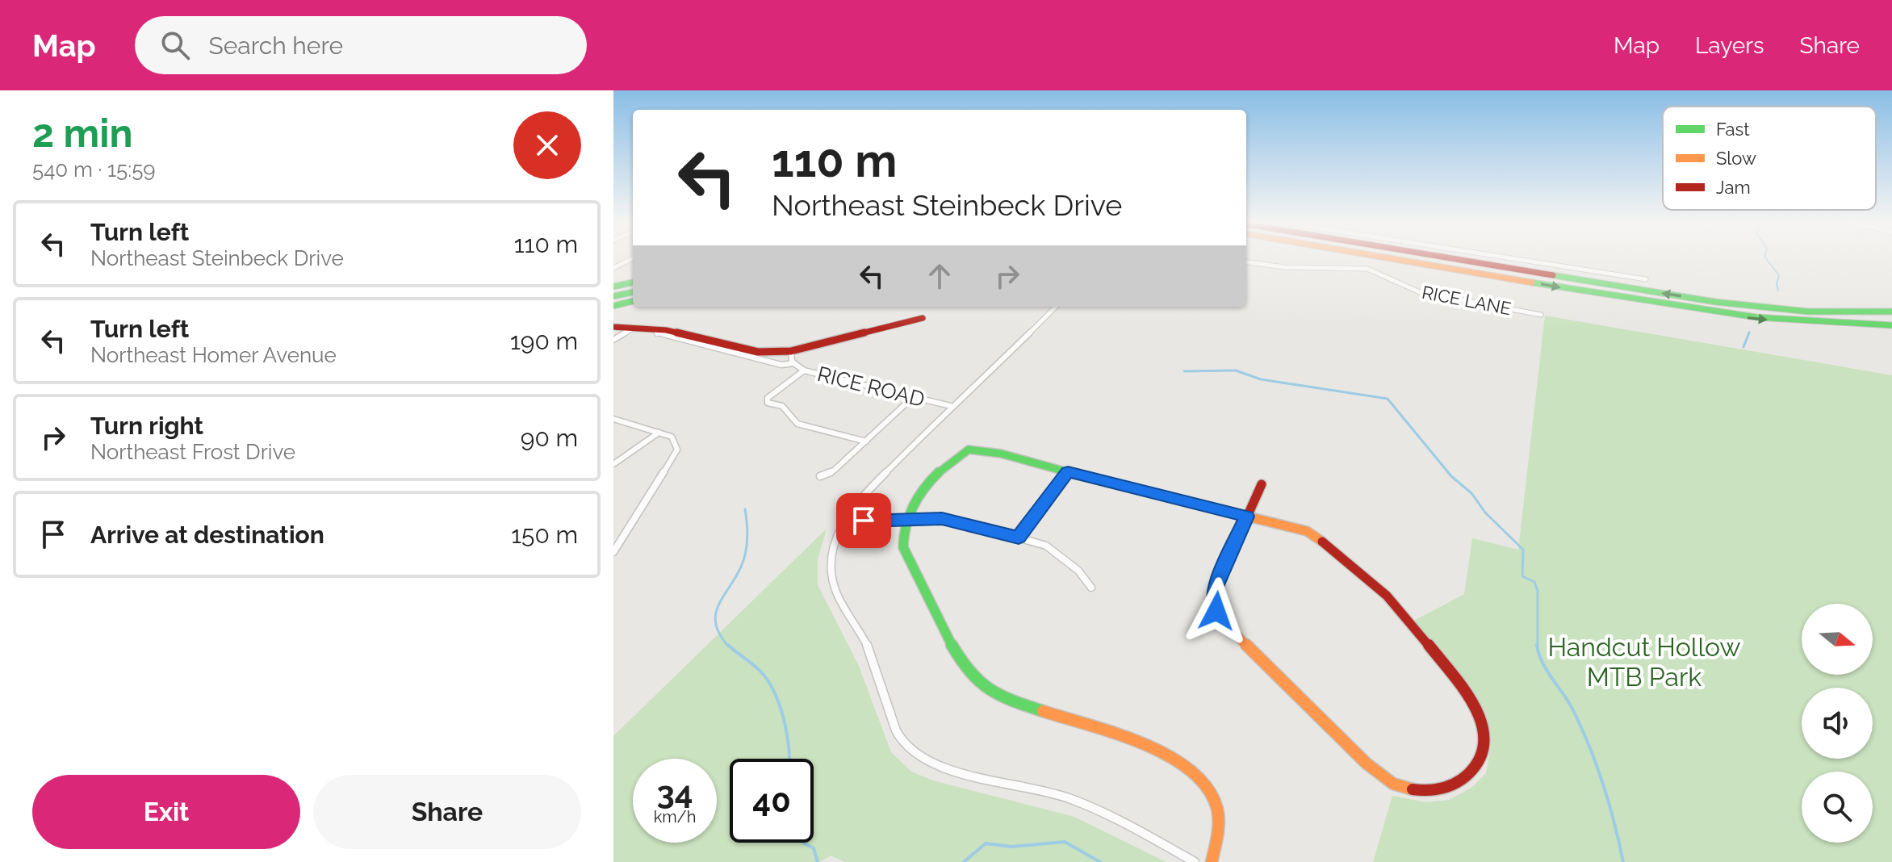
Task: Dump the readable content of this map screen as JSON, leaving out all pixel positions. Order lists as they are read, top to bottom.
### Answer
{
  "streets": {
    "street": ["RICE LANE", "RICE ROAD"]
  },
  "parks": ["Handcut Hollow MTB Park"],
  "legend": ["Fast", "Slow", "Jam"],
  "north": "right",
  "page": {
    "header": "Map",
    "search": "Search here",
    "nav": ["Map", "Layers", "Share"],
    "heading": ["2 min", "540 m · 15:59"],
    "turn": ["110 m", "Northeast Steinbeck Drive"],
    "list": [
      {
        "name": "Turn left",
        "note": "Northeast Steinbeck Drive",
        "value": "110 m"
      },
      {
        "name": "Turn left",
        "note": "Northeast Homer Avenue",
        "value": "190 m"
      },
      {
        "name": "Turn right",
        "note": "Northeast Frost Drive",
        "value": "90 m"
      },
      {
        "name": "Arrive at destination",
        "value": "150 m"
      }
    ],
    "speed": "34 km/h",
    "limit": "40",
    "buttons": ["Exit", "Share"]
  }
}
